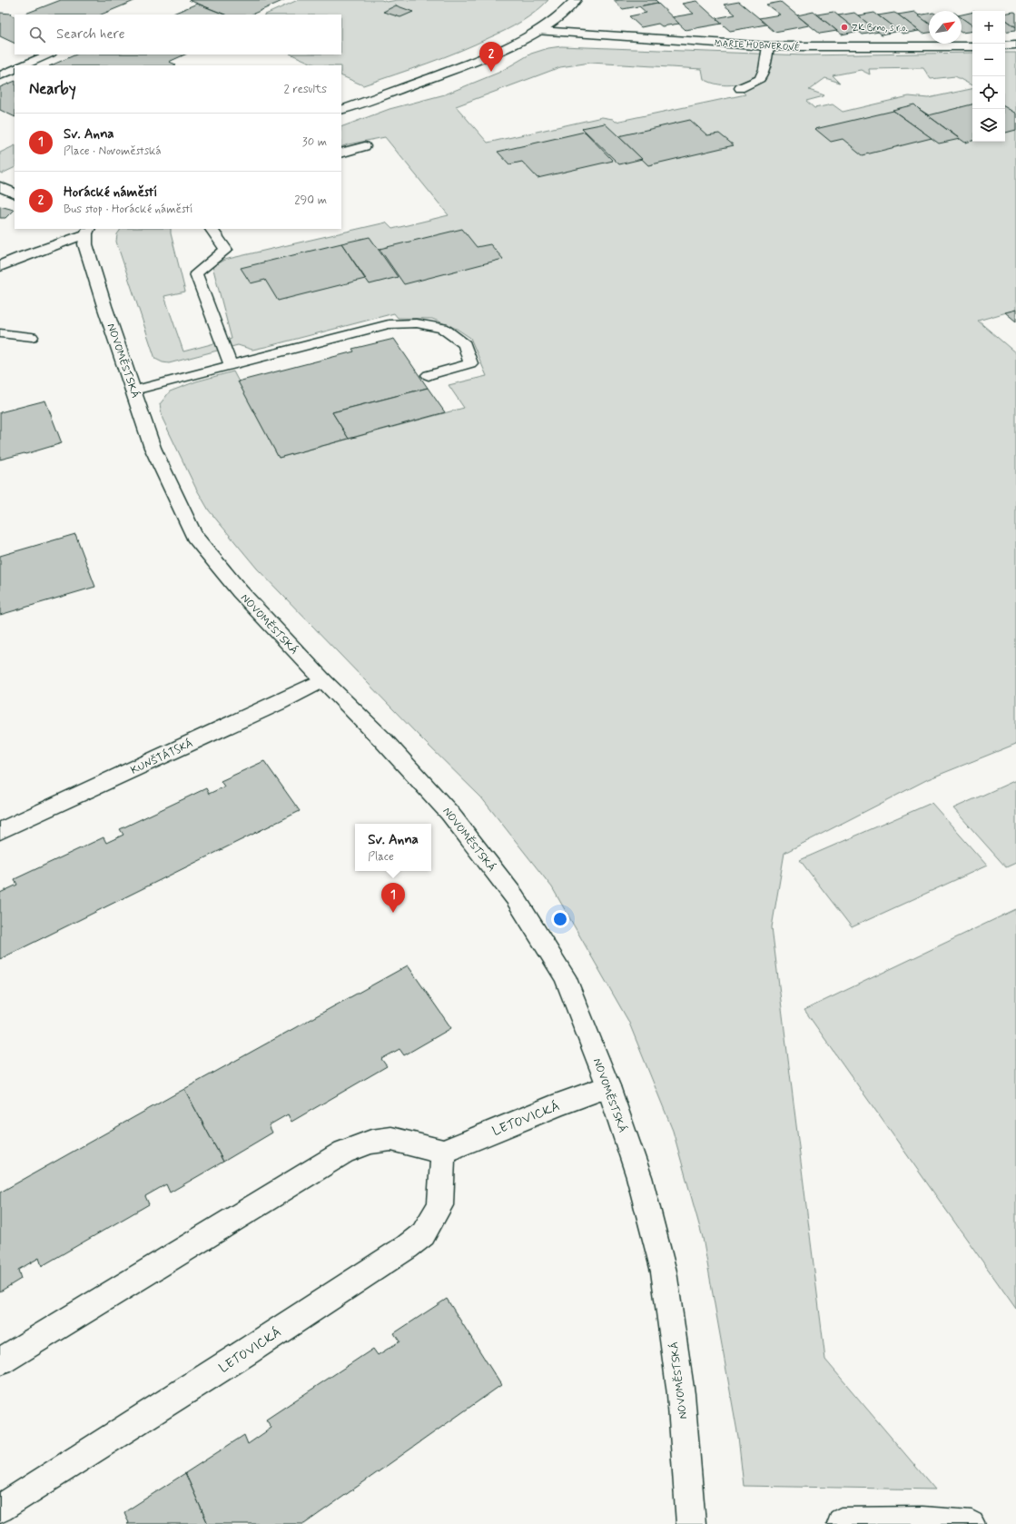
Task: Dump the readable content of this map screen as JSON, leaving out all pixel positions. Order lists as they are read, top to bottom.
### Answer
{
  "streets": {
    "street": [
      "MARIE HÜBNEROVÉ",
      "NOVOMĚSTSKÁ",
      "KUNŠTÁTSKÁ",
      "LETOVICKÁ"
    ]
  },
  "crossings": [
    ["NOVOMĚSTSKÁ", "KUNŠTÁTSKÁ"],
    ["NOVOMĚSTSKÁ", "LETOVICKÁ"]
  ],
  "places": ["ZK Brno, s r.o."],
  "north": "top right",
  "page": {
    "map_buttons": ["+", "−"],
    "search": "Search here",
    "pins": ["2", "1"],
    "heading": ["Nearby", "2 results"],
    "list": [
      {
        "mark": "1",
        "name": "Sv. Anna",
        "note": "Place · Novoměstská",
        "value": "30 m"
      },
      {
        "mark": "2",
        "name": "Horácké náměstí",
        "note": "Bus stop · Horácké náměstí",
        "value": "290 m"
      }
    ],
    "popup": ["Sv. Anna", "Place"]
  }
}
